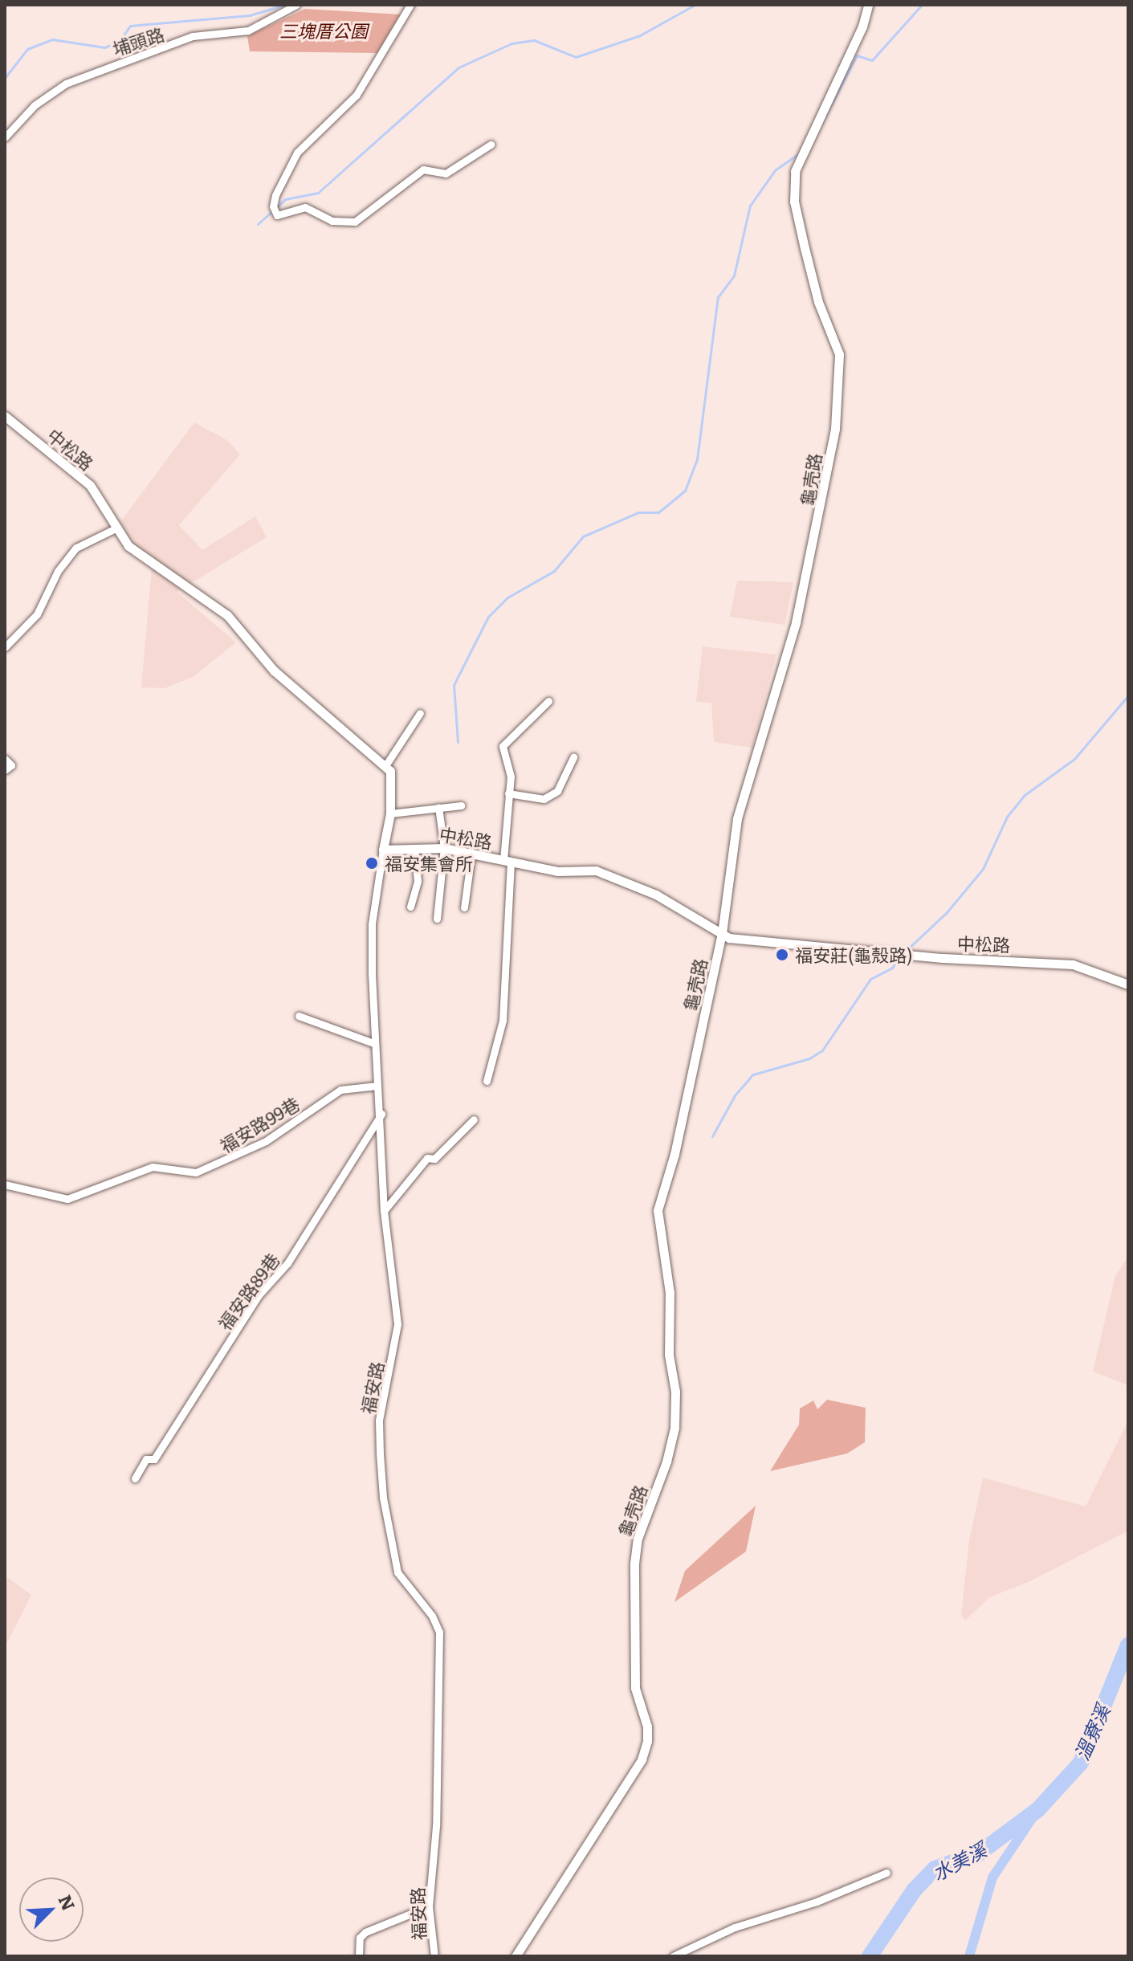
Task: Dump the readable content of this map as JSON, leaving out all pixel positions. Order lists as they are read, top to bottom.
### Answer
{
  "streets": {
    "street": [
      "埔頭路",
      "中松路",
      "龜壳路",
      "福安路99巷",
      "福安路89巷",
      "福安路"
    ]
  },
  "crossings": [
    ["中松路", "龜壳路"],
    ["中松路", "福安路"],
    ["福安路99巷", "福安路"],
    ["福安路89巷", "福安路"]
  ],
  "water": ["溫寮溪", "水美溪"],
  "parks": ["三塊厝公園"],
  "places": ["福安集會所", "福安莊(龜殼路)"],
  "north": "top right"
}
